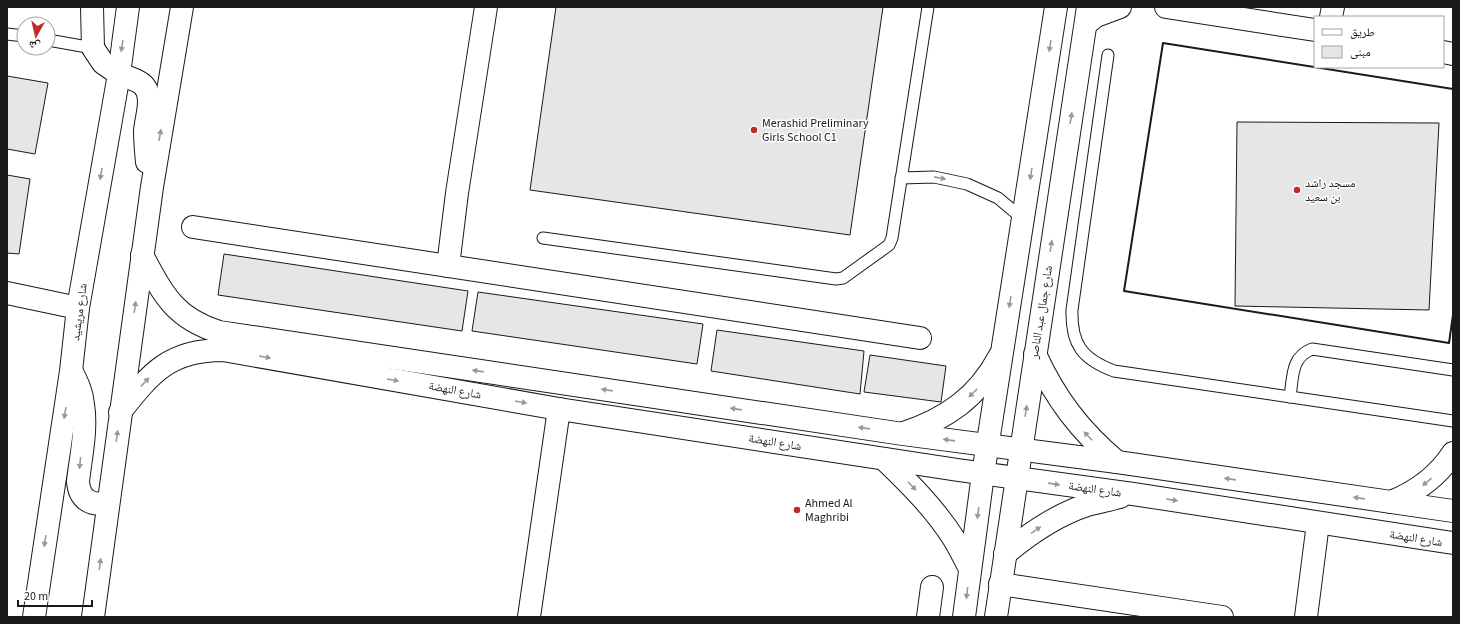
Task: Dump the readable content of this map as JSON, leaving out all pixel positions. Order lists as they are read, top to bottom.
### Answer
{
  "streets": {
    "street": ["شارع مريشيد", "شارع جمال عبد الناصر", "شارع النهضة"]
  },
  "crossings": [
    ["شارع جمال عبد الناصر", "شارع النهضة"]
  ],
  "places": ["Merashid Preliminary Girls School C1", "مسجد راشد بن سعيد", "Ahmed Al Maghribi"],
  "legend": ["طريق", "مبنى"],
  "scale_bar": "20 m",
  "north": "bottom"
}
